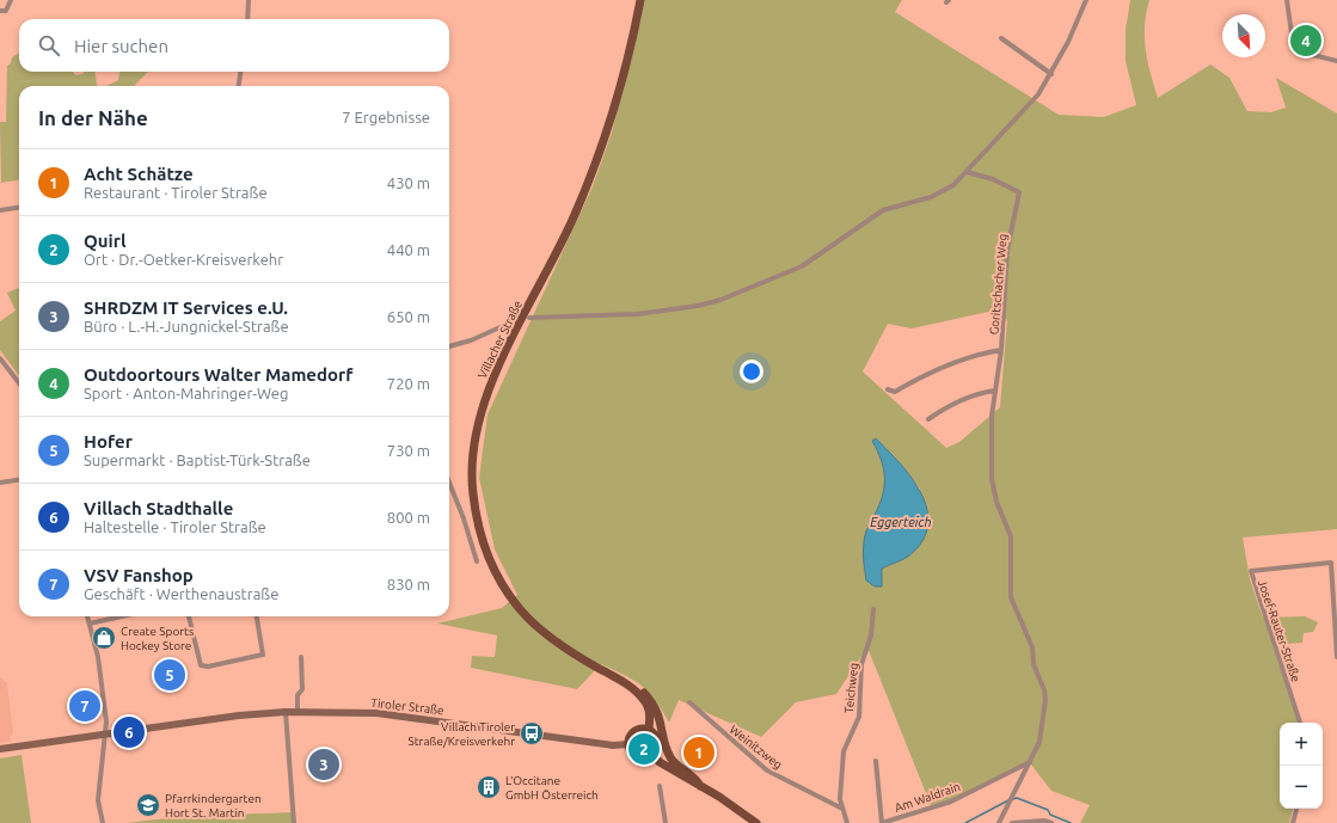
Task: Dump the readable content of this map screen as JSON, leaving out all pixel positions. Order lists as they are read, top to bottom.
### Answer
{
  "streets": {
    "main road": ["Villacher Straße", "Tiroler Straße"],
    "street": [
      "Goritschacher Weg",
      "Josef-Rauter-Straße",
      "Teichweg",
      "Weinitzweg",
      "Am Waldrain"
    ]
  },
  "crossings": [
    ["Goritschacher Weg", "Am Waldrain"],
    ["Teichweg", "Weinitzweg"]
  ],
  "water": ["Eggerteich"],
  "places": {
    "shop": ["Create Sports Hockey Store"],
    "bus stop": ["Villach Tiroler Straße/Kreisverkehr"],
    "building": ["L'Occitane GmbH Österreich"],
    "school or university": ["Pfarrkindergarten Hort St. Martin"]
  },
  "north": "bottom right",
  "page": {
    "search": "Hier suchen",
    "pins": [
      "4",
      "5",
      "7",
      "6",
      "2",
      "1",
      "3"
    ],
    "heading": ["In der Nähe", "7 Ergebnisse"],
    "list": [
      {
        "mark": "1",
        "name": "Acht Schätze",
        "note": "Restaurant · Tiroler Straße",
        "value": "430 m"
      },
      {
        "mark": "2",
        "name": "Quirl",
        "note": "Ort · Dr.-Oetker-Kreisverkehr",
        "value": "440 m"
      },
      {
        "mark": "3",
        "name": "SHRDZM IT Services e.U.",
        "note": "Büro · L.-H.-Jungnickel-Straße",
        "value": "650 m"
      },
      {
        "mark": "4",
        "name": "Outdoortours Walter Mamedorf",
        "note": "Sport · Anton-Mahringer-Weg",
        "value": "720 m"
      },
      {
        "mark": "5",
        "name": "Hofer",
        "note": "Supermarkt · Baptist-Türk-Straße",
        "value": "730 m"
      },
      {
        "mark": "6",
        "name": "Villach Stadthalle",
        "note": "Haltestelle · Tiroler Straße",
        "value": "800 m"
      },
      {
        "mark": "7",
        "name": "VSV Fanshop",
        "note": "Geschäft · Werthenaustraße",
        "value": "830 m"
      }
    ],
    "map_buttons": ["+", "−"]
  }
}
